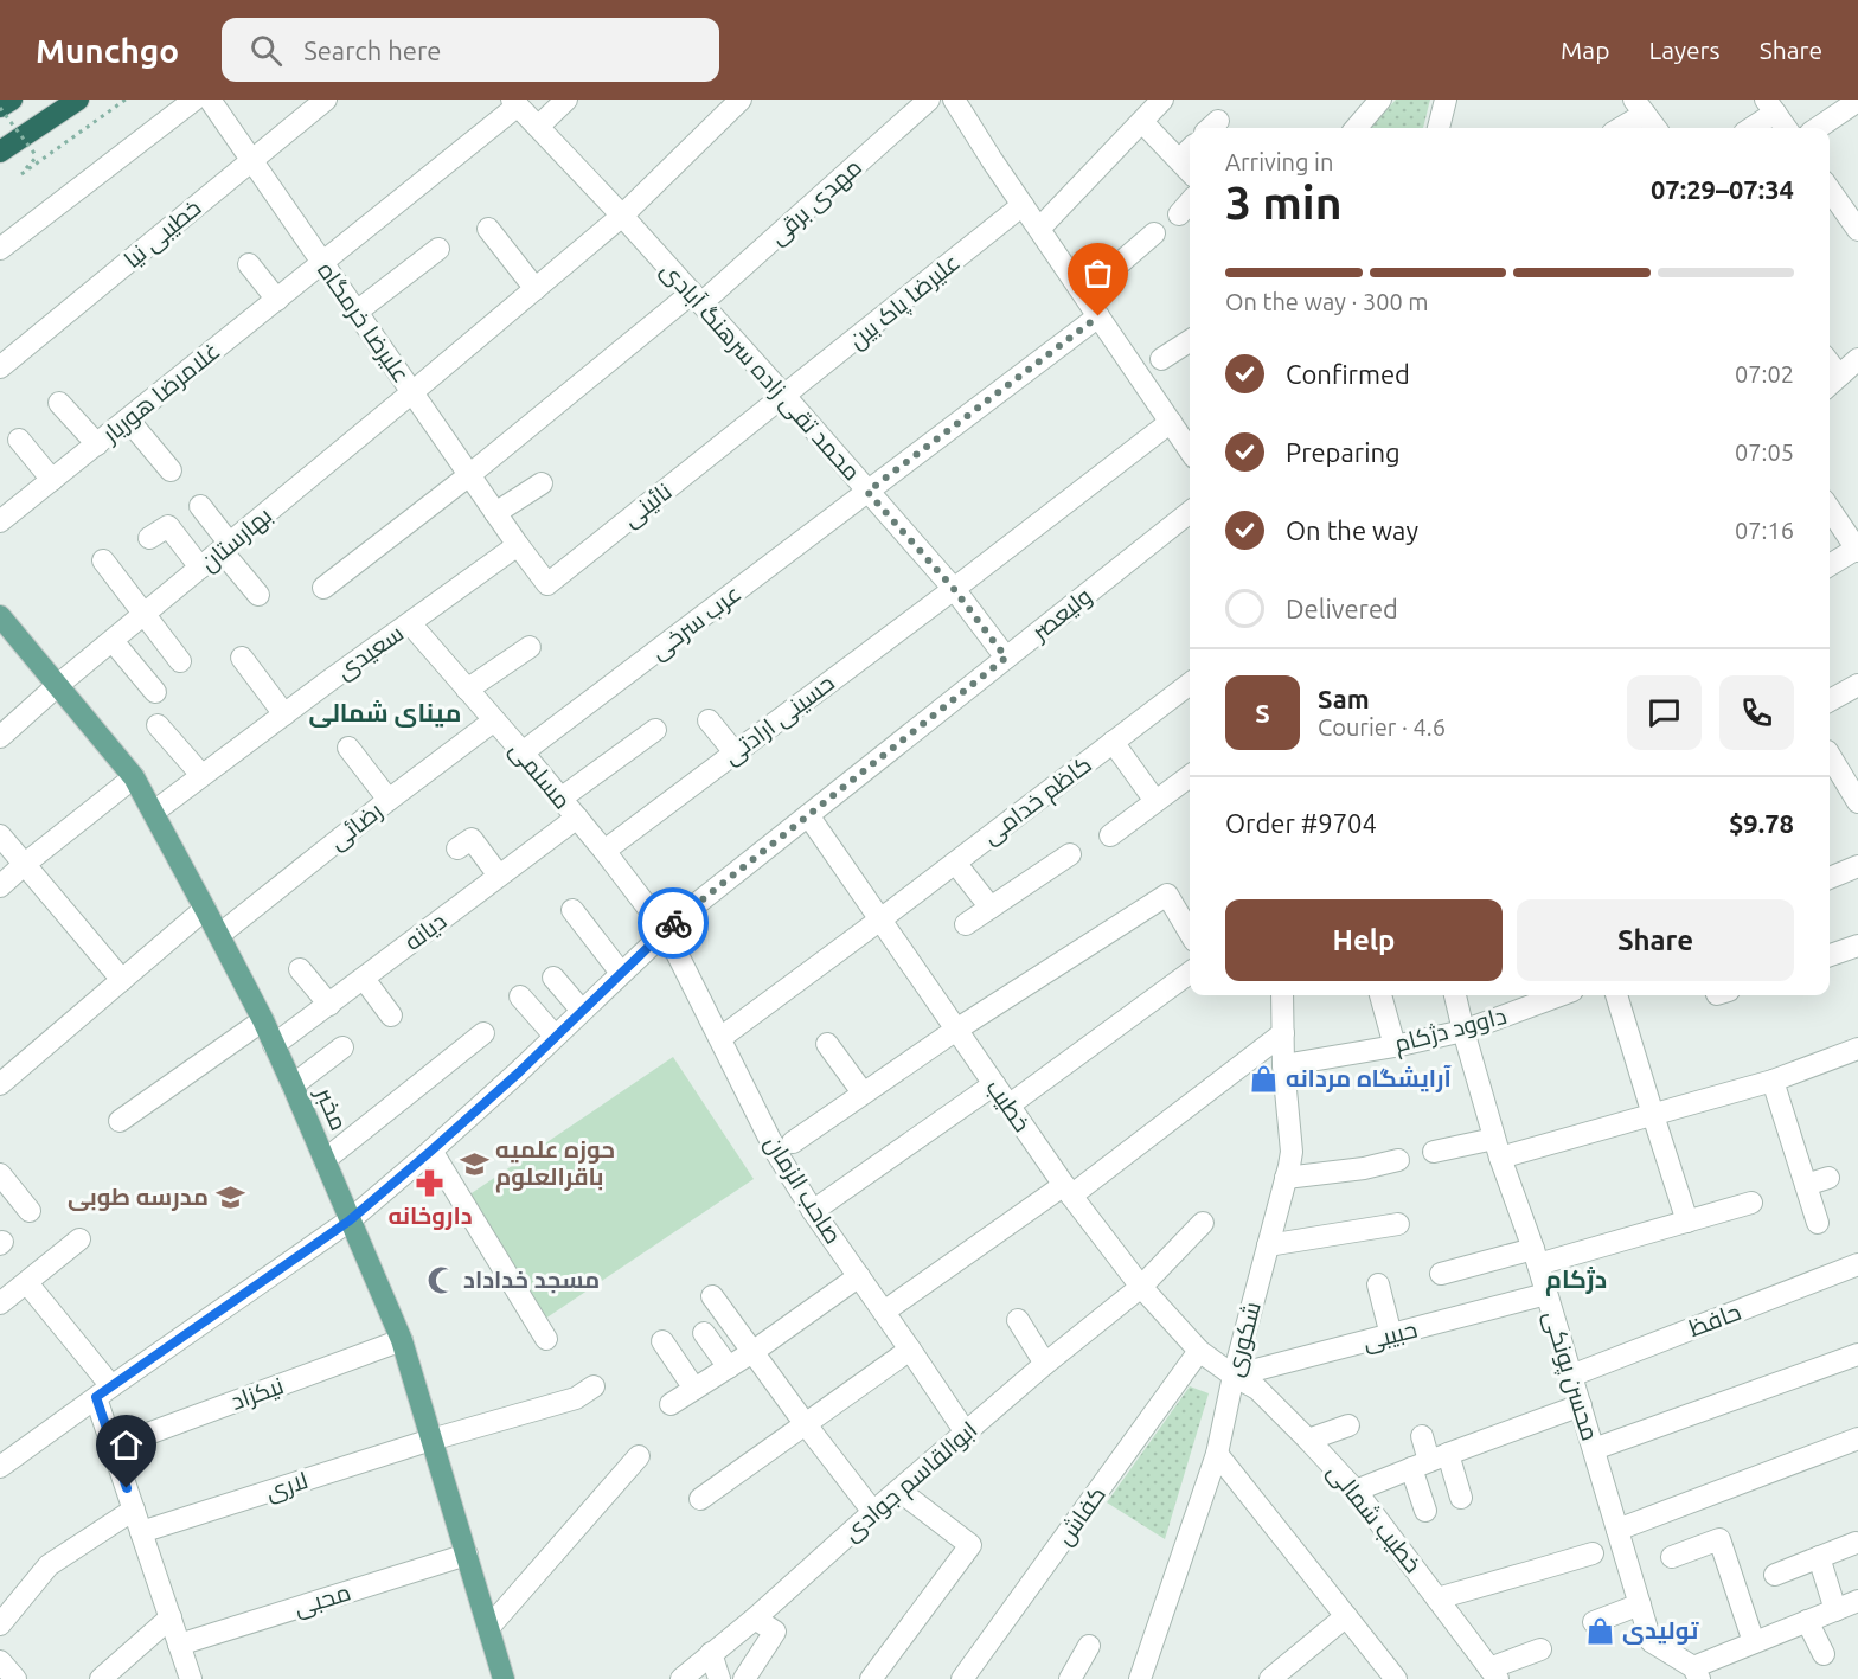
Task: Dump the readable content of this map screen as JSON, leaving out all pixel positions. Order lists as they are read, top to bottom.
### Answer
{
  "streets": {
    "main road": ["مخبر"],
    "street": [
      "مهدی برقی",
      "خطیبی نیا",
      "علیرضا پاک بین",
      "علیرضا خرمگاه",
      "محمد تقی زاده سرهنگ آبادی",
      "غلامرضا هوریار",
      "نائینی",
      "بهارستان",
      "ولیعصر",
      "عرب سرخی",
      "سعیدی",
      "حسینی ارادتی",
      "مسلمی",
      "کاظم خدامی",
      "رضائی",
      "دیانه",
      "داوود دژکام",
      "خطیب",
      "صاحب الزمان",
      "حافظ",
      "حبیبی",
      "شکوری",
      "محسن پونکی",
      "نیکزاد",
      "ابوالقاسم جوادی",
      "لاری",
      "کفاش",
      "خطیب شمالی",
      "محبی"
    ]
  },
  "crossings": [
    ["مهدی برقی", "علیرضا خرمگاه"],
    ["مهدی برقی", "محمد تقی زاده سرهنگ آبادی"],
    ["خطیبی نیا", "علیرضا خرمگاه"],
    ["علیرضا پاک بین", "محمد تقی زاده سرهنگ آبادی"],
    ["علیرضا پاک بین", "نائینی"],
    ["علیرضا خرمگاه", "غلامرضا هوریار"],
    ["علیرضا خرمگاه", "نائینی"],
    ["علیرضا خرمگاه", "بهارستان"],
    ["علیرضا خرمگاه", "سعیدی"],
    ["محمد تقی زاده سرهنگ آبادی", "غلامرضا هوریار"],
    ["محمد تقی زاده سرهنگ آبادی", "نائینی"],
    ["محمد تقی زاده سرهنگ آبادی", "بهارستان"],
    ["محمد تقی زاده سرهنگ آبادی", "ولیعصر"],
    ["محمد تقی زاده سرهنگ آبادی", "عرب سرخی"],
    ["محمد تقی زاده سرهنگ آبادی", "حسینی ارادتی"],
    ["نائینی", "سعیدی"],
    ["بهارستان", "مخبر"],
    ["ولیعصر", "مسلمی"],
    ["ولیعصر", "خطیب"],
    ["ولیعصر", "مخبر"],
    ["ولیعصر", "صاحب الزمان"],
    ["عرب سرخی", "مسلمی"],
    ["سعیدی", "مسلمی"],
    ["سعیدی", "مخبر"],
    ["حسینی ارادتی", "مسلمی"],
    ["مسلمی", "رضائی"],
    ["مسلمی", "دیانه"],
    ["مسلمی", "صاحب الزمان"],
    ["کاظم خدامی", "خطیب"],
    ["کاظم خدامی", "صاحب الزمان"],
    ["رضائی", "مخبر"],
    ["دیانه", "مخبر"],
    ["داوود دژکام", "شکوری"],
    ["داوود دژکام", "محسن پونکی"],
    ["خطیب", "حبیبی"],
    ["خطیب", "شکوری"],
    ["خطیب", "ابوالقاسم جوادی"],
    ["خطیب", "کفاش"],
    ["خطیب", "خطیب شمالی"],
    ["مخبر", "نیکزاد"],
    ["مخبر", "لاری"],
    ["مخبر", "محبی"],
    ["صاحب الزمان", "ابوالقاسم جوادی"],
    ["حافظ", "محسن پونکی"],
    ["حبیبی", "شکوری"],
    ["حبیبی", "محسن پونکی"],
    ["حبیبی", "خطیب شمالی"],
    ["شکوری", "خطیب شمالی"]
  ],
  "districts": ["مینای شمالی", "دژکام"],
  "places": {
    "shop": ["آرایشگاه مردانه", "تولیدی"],
    "school or university": ["حوزه علمیه باقرالعلوم", "مدرسه طوبی"],
    "pharmacy": ["داروخانه"],
    "mosque": ["مسجد خداداد"]
  },
  "page": {
    "header": "Munchgo",
    "search": "Search here",
    "nav": ["Map", "Layers", "Share"],
    "heading": ["3 min", "Arriving in", "07:29–07:34"],
    "panel": [
      "Sam",
      "Courier · 4.6",
      "Order #9704",
      "$9.78"
    ],
    "bar": "On the way · 300 m",
    "list": [
      ["Confirmed", "07:02"],
      ["Preparing", "07:05"],
      ["On the way", "07:16"],
      "Delivered"
    ],
    "round": "S",
    "buttons": ["Help", "Share"]
  }
}
